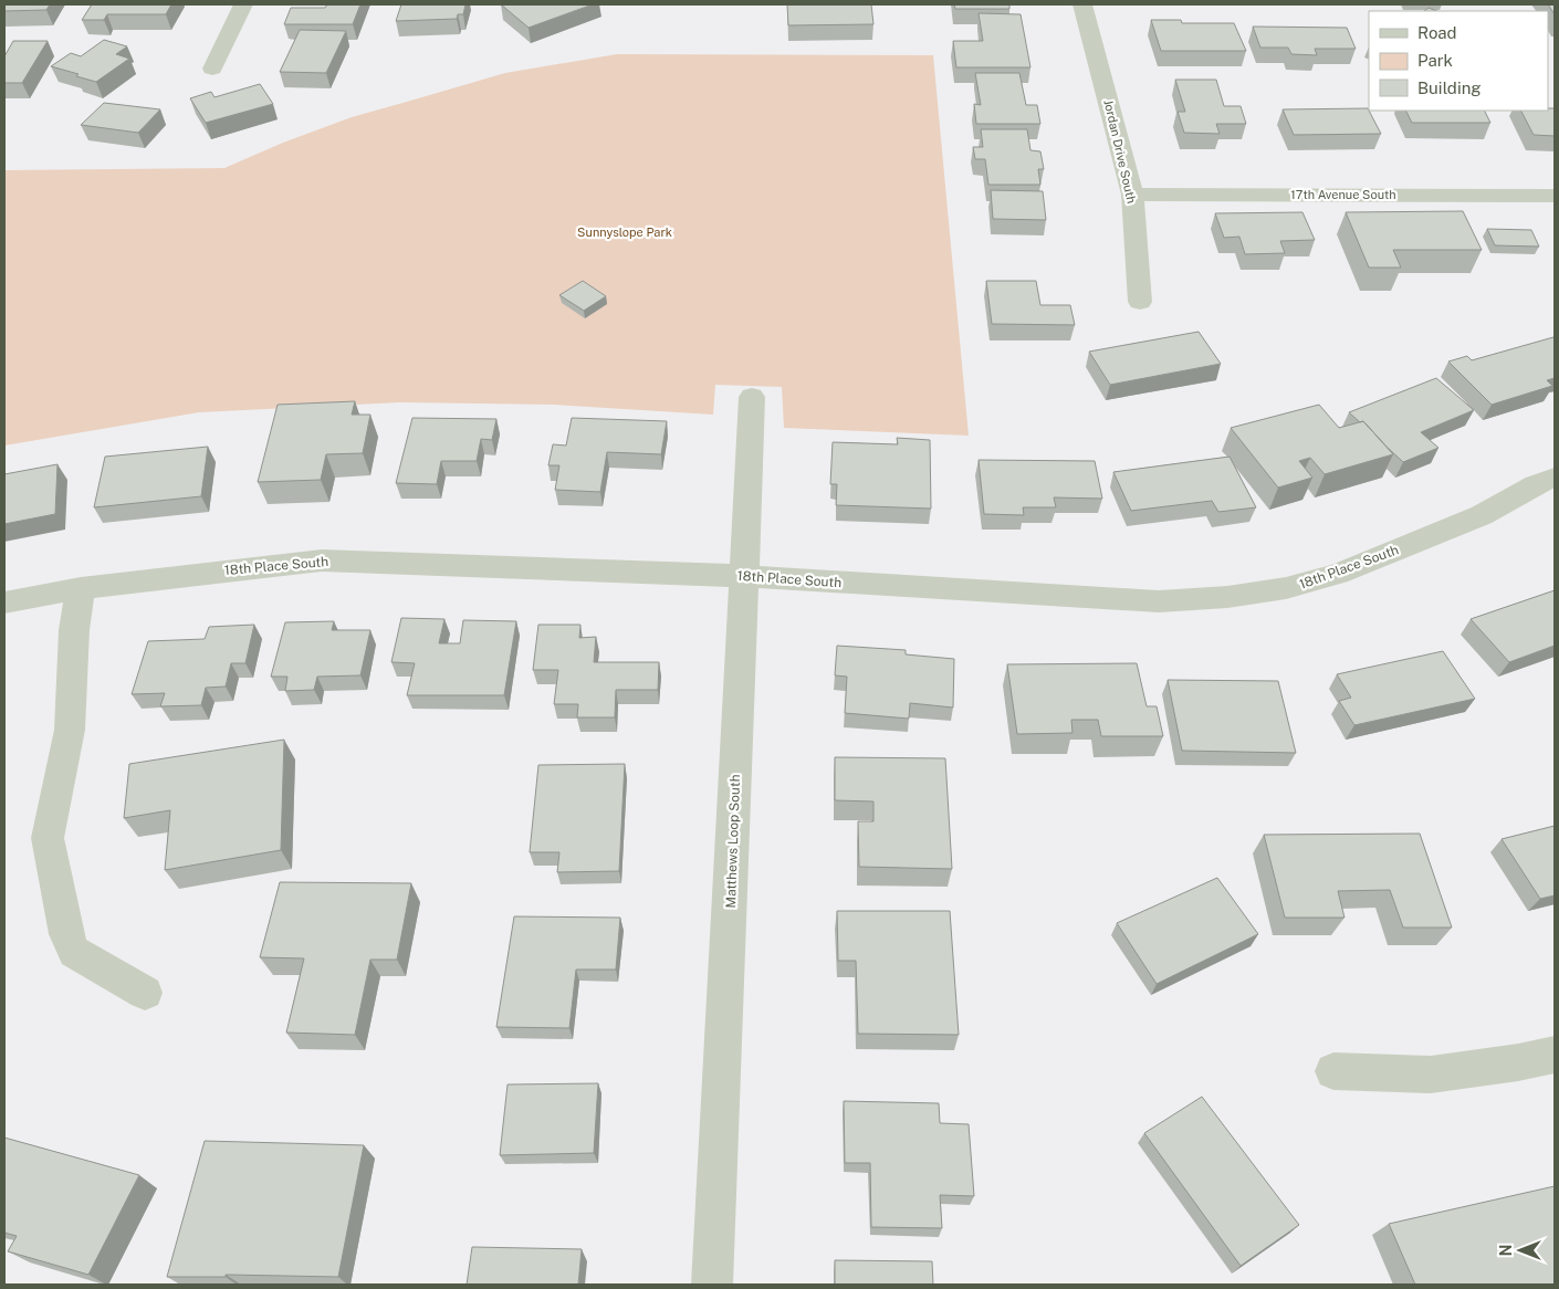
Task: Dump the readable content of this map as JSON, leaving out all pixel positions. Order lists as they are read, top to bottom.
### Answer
{
  "streets": {
    "street": [
      "Jordan Drive South",
      "17th Avenue South",
      "18th Place South",
      "Matthews Loop South"
    ]
  },
  "crossings": [
    ["Jordan Drive South", "17th Avenue South"],
    ["18th Place South", "Matthews Loop South"]
  ],
  "parks": ["Sunnyslope Park"],
  "legend": ["Road", "Park", "Building"],
  "north": "left"
}
